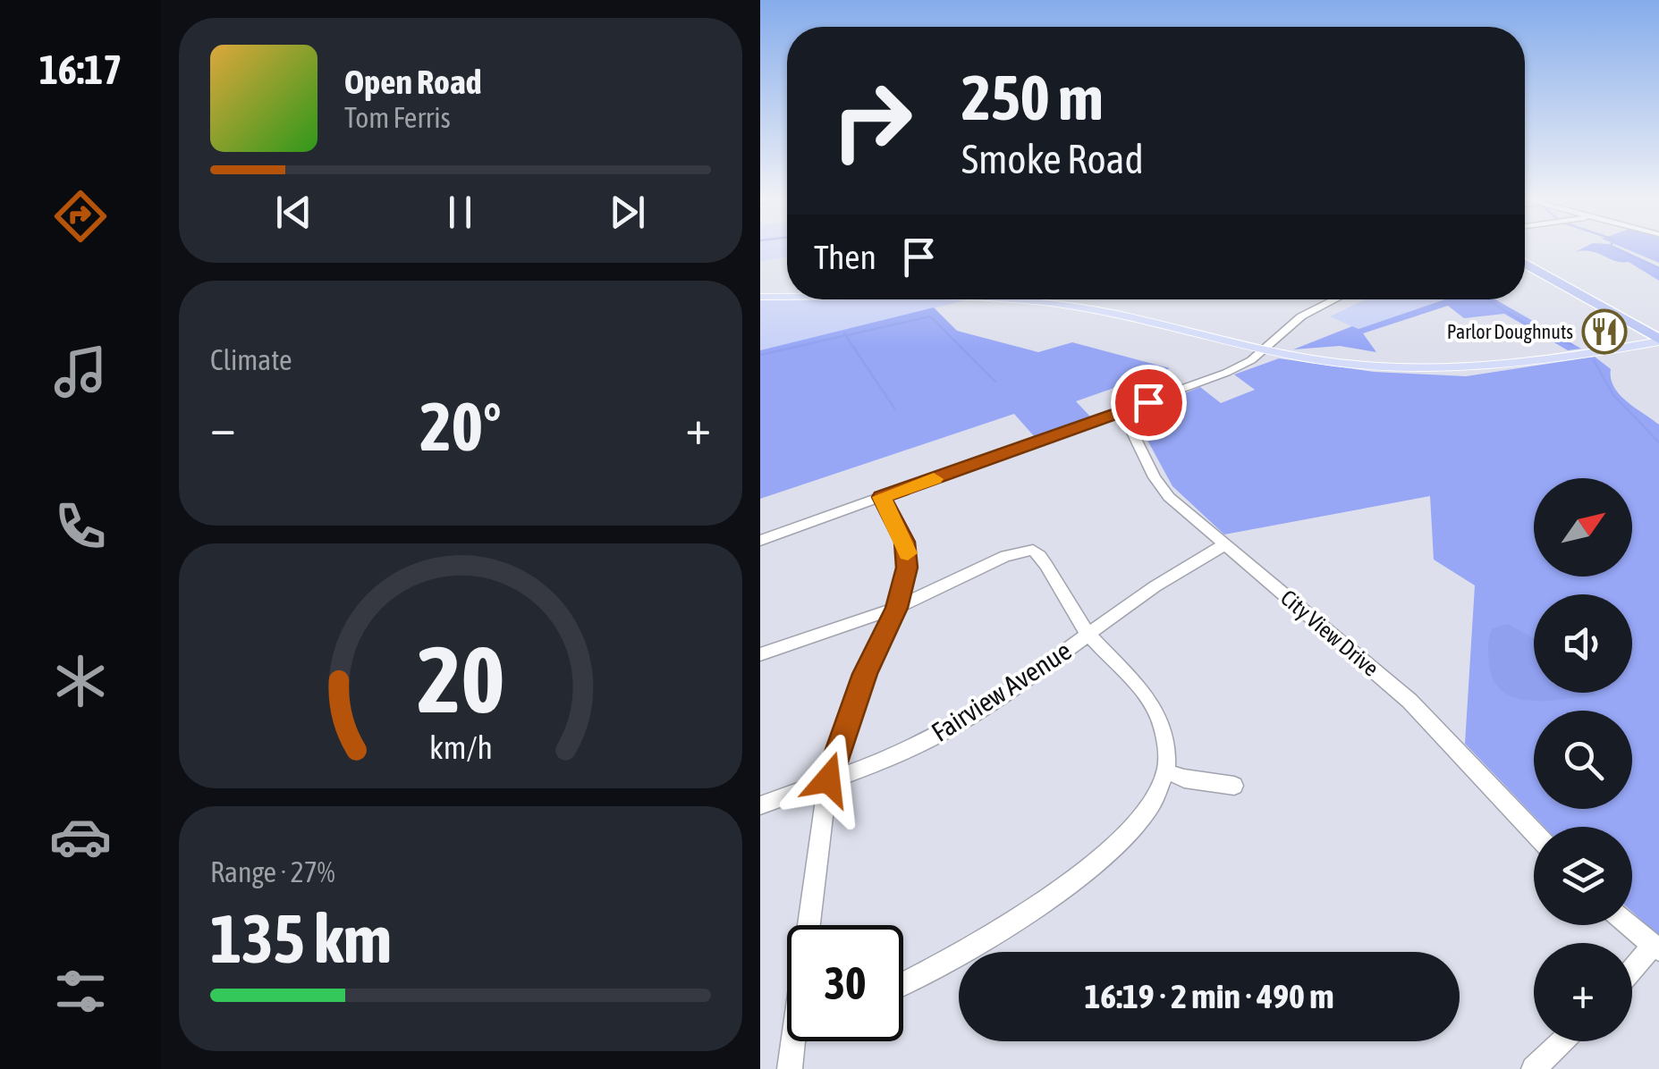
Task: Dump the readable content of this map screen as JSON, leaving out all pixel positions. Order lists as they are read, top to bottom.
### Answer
{
  "streets": {
    "street": ["City View Drive", "Fairview Avenue"]
  },
  "crossings": [
    ["City View Drive", "Fairview Avenue"]
  ],
  "places": {
    "restaurant": ["Parlor Doughnuts"]
  },
  "north": "top right",
  "page": {
    "tabs": "16:17",
    "turn": ["250 m", "Smoke Road"],
    "song": ["Open Road", "Tom Ferris"],
    "then": "Then",
    "tile": [
      "Climate",
      ["Range · 27%", "135 km"]
    ],
    "heat": ["−", "20°", "+"],
    "map_buttons": "+",
    "limit": "30",
    "trip": "16:19 · 2 min · 490 m",
    "gauge": ["20", "km/h"]
  }
}
